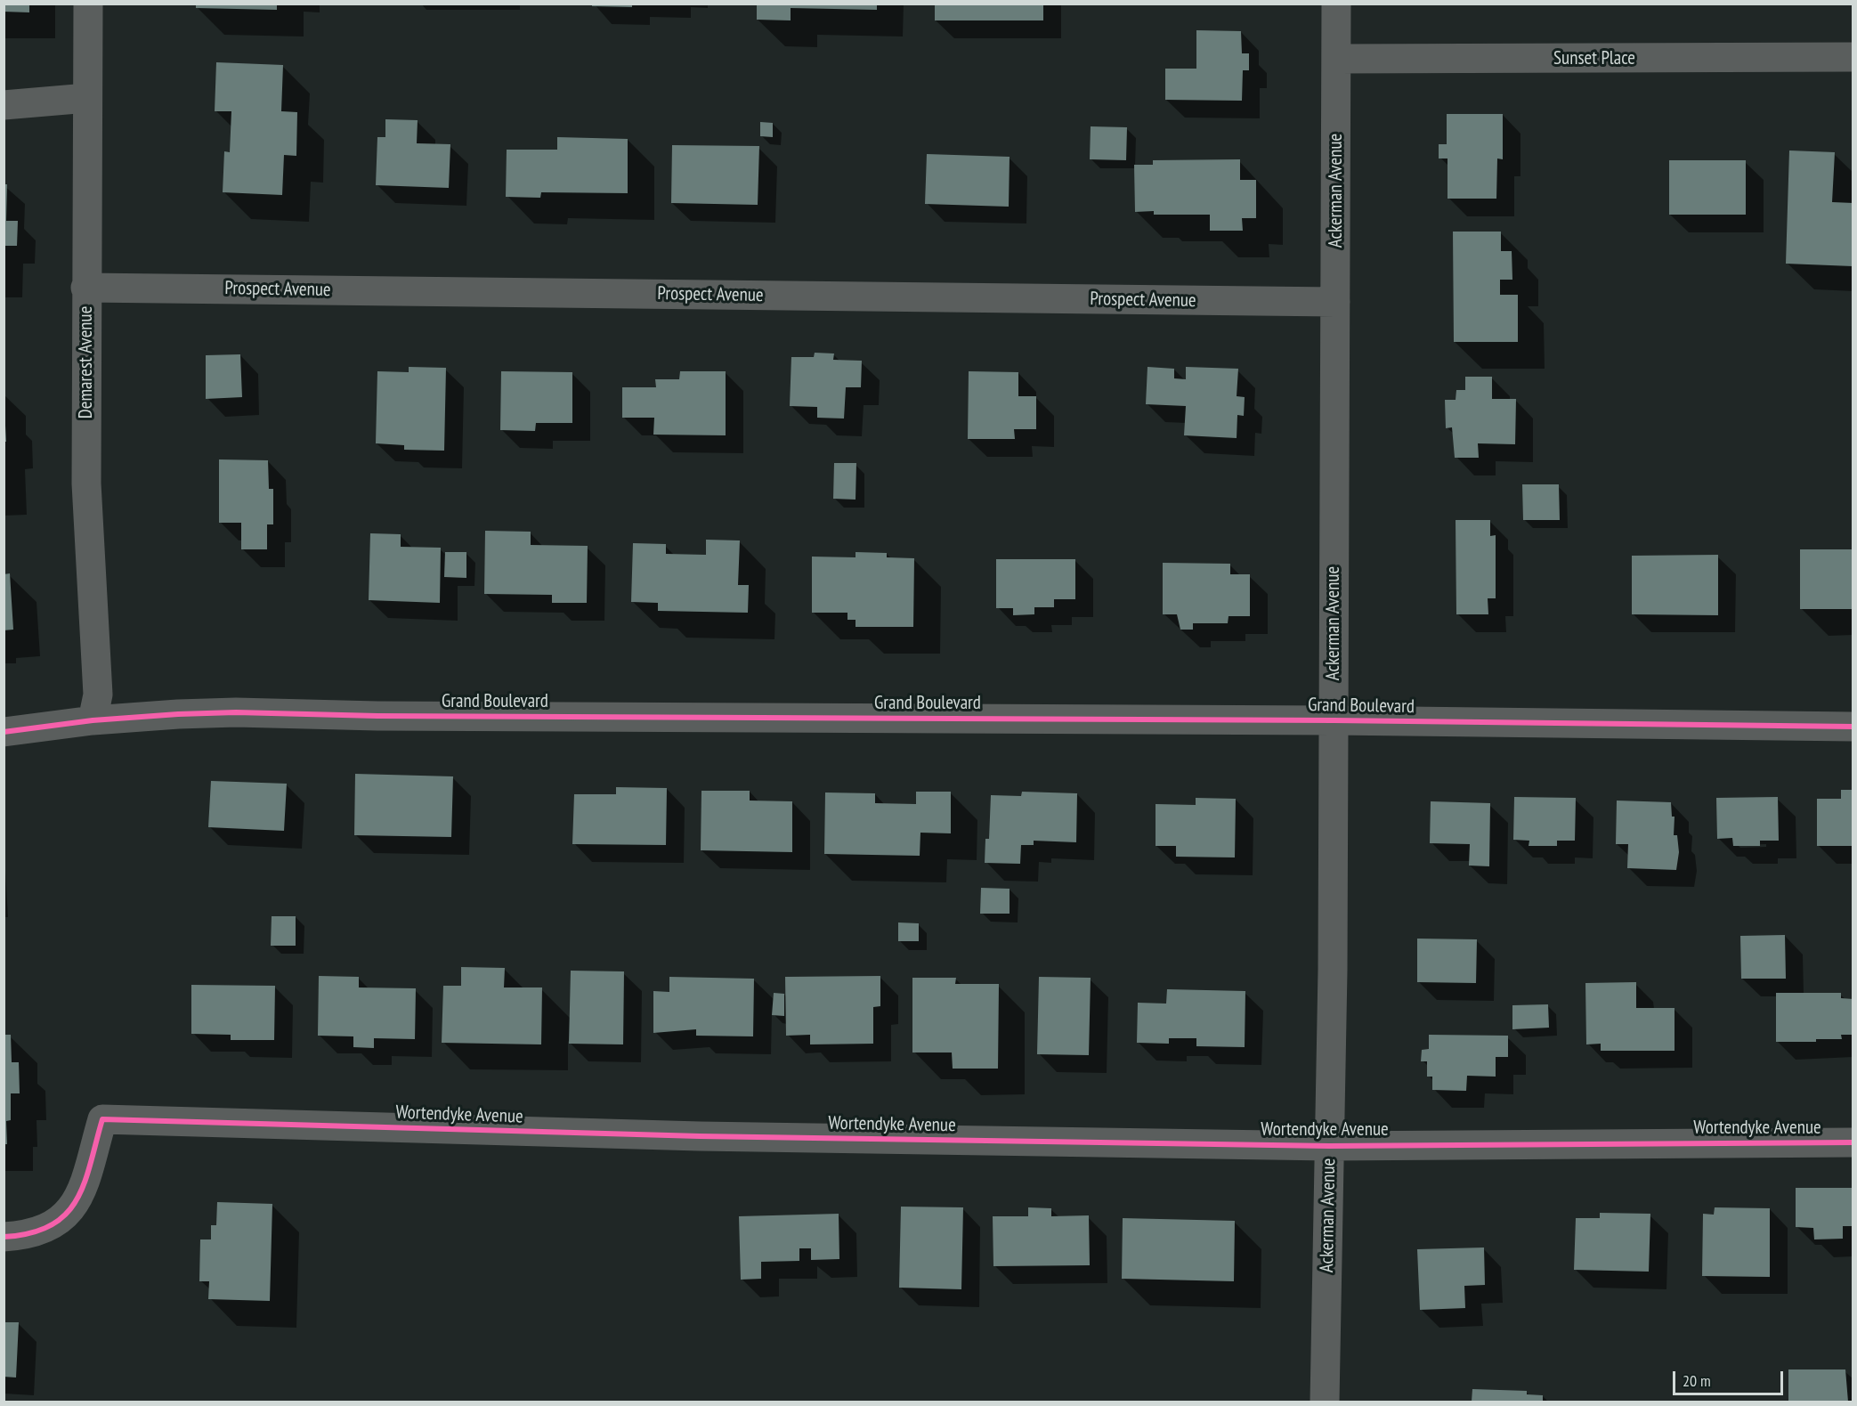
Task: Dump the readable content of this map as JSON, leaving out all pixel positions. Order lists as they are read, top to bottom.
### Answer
{
  "streets": {
    "street": [
      "Sunset Place",
      "Ackerman Avenue",
      "Prospect Avenue",
      "Demarest Avenue",
      "Grand Boulevard",
      "Wortendyke Avenue"
    ]
  },
  "crossings": [
    ["Sunset Place", "Ackerman Avenue"],
    ["Ackerman Avenue", "Prospect Avenue"],
    ["Ackerman Avenue", "Grand Boulevard"],
    ["Ackerman Avenue", "Wortendyke Avenue"],
    ["Prospect Avenue", "Demarest Avenue"],
    ["Demarest Avenue", "Grand Boulevard"]
  ],
  "scale_bar": "20 m"
}
